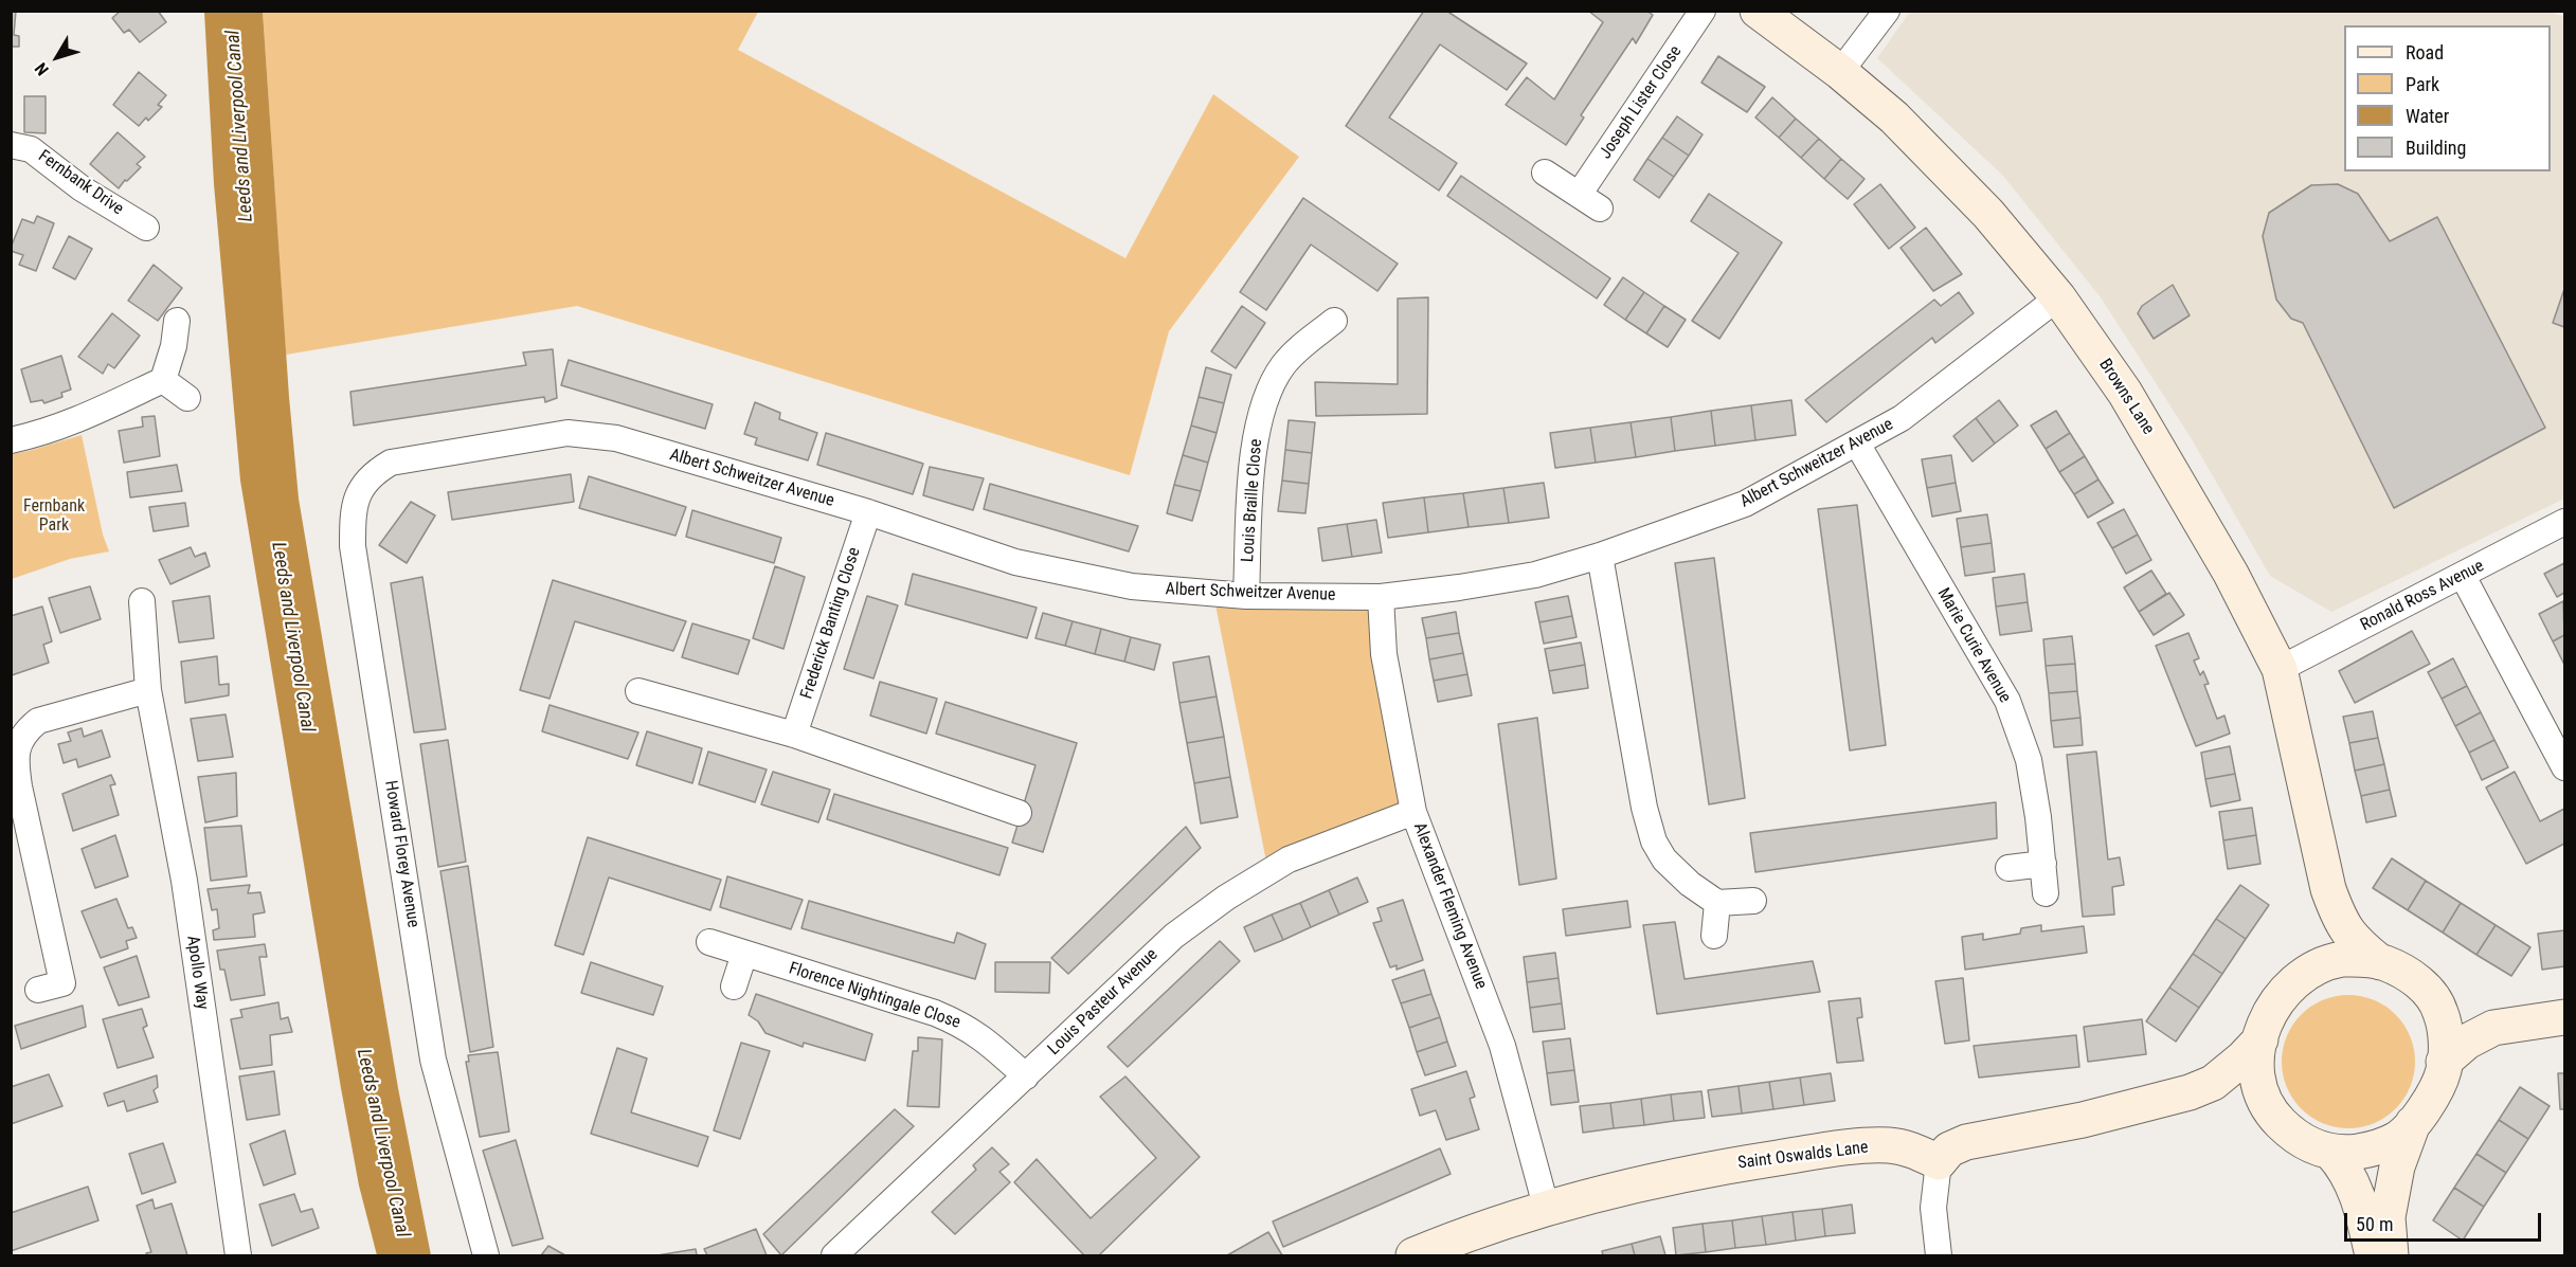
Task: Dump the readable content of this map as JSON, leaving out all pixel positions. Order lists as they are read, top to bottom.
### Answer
{
  "streets": {
    "street": [
      "Joseph Lister Close",
      "Fernbank Drive",
      "Browns Lane",
      "Albert Schweitzer Avenue",
      "Louis Braille Close",
      "Ronald Ross Avenue",
      "Frederick Banting Close",
      "Marie Curie Avenue",
      "Howard Florey Avenue",
      "Alexander Fleming Avenue",
      "Apollo Way",
      "Florence Nightingale Close",
      "Louis Pasteur Avenue",
      "Saint Oswalds Lane"
    ]
  },
  "crossings": [
    ["Browns Lane", "Albert Schweitzer Avenue"],
    ["Browns Lane", "Ronald Ross Avenue"],
    ["Albert Schweitzer Avenue", "Louis Braille Close"],
    ["Albert Schweitzer Avenue", "Frederick Banting Close"],
    ["Albert Schweitzer Avenue", "Marie Curie Avenue"],
    ["Albert Schweitzer Avenue", "Howard Florey Avenue"],
    ["Albert Schweitzer Avenue", "Alexander Fleming Avenue"],
    ["Alexander Fleming Avenue", "Louis Pasteur Avenue"],
    ["Alexander Fleming Avenue", "Saint Oswalds Lane"],
    ["Florence Nightingale Close", "Louis Pasteur Avenue"]
  ],
  "water": ["Leeds and Liverpool Canal"],
  "parks": ["Fernbank Park"],
  "legend": [
    "Road",
    "Park",
    "Water",
    "Building"
  ],
  "scale_bar": "50 m",
  "north": "bottom left"
}
